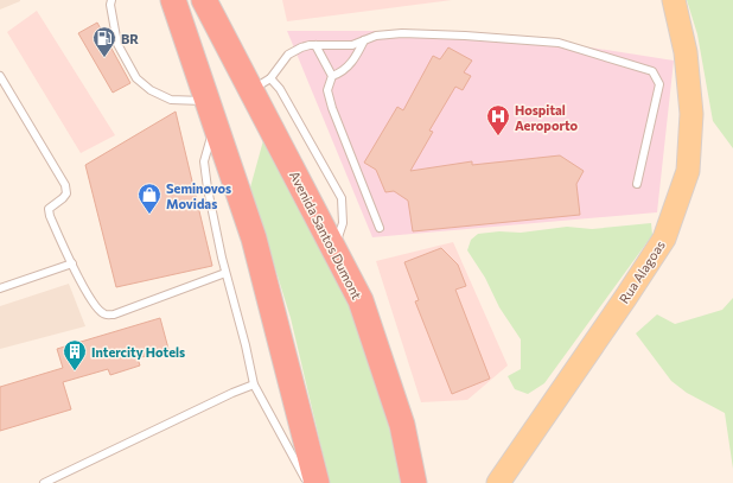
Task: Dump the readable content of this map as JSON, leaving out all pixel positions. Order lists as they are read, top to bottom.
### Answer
{
  "streets": {
    "highway": ["Avenida Santos Dumont"],
    "main road": ["Rua Alagoas"]
  },
  "places": {
    "fuel station": ["BR"],
    "hospital": ["Hospital Aeroporto"],
    "shop": ["Seminovos Movidas"],
    "building": ["Intercity Hotels"]
  }
}
